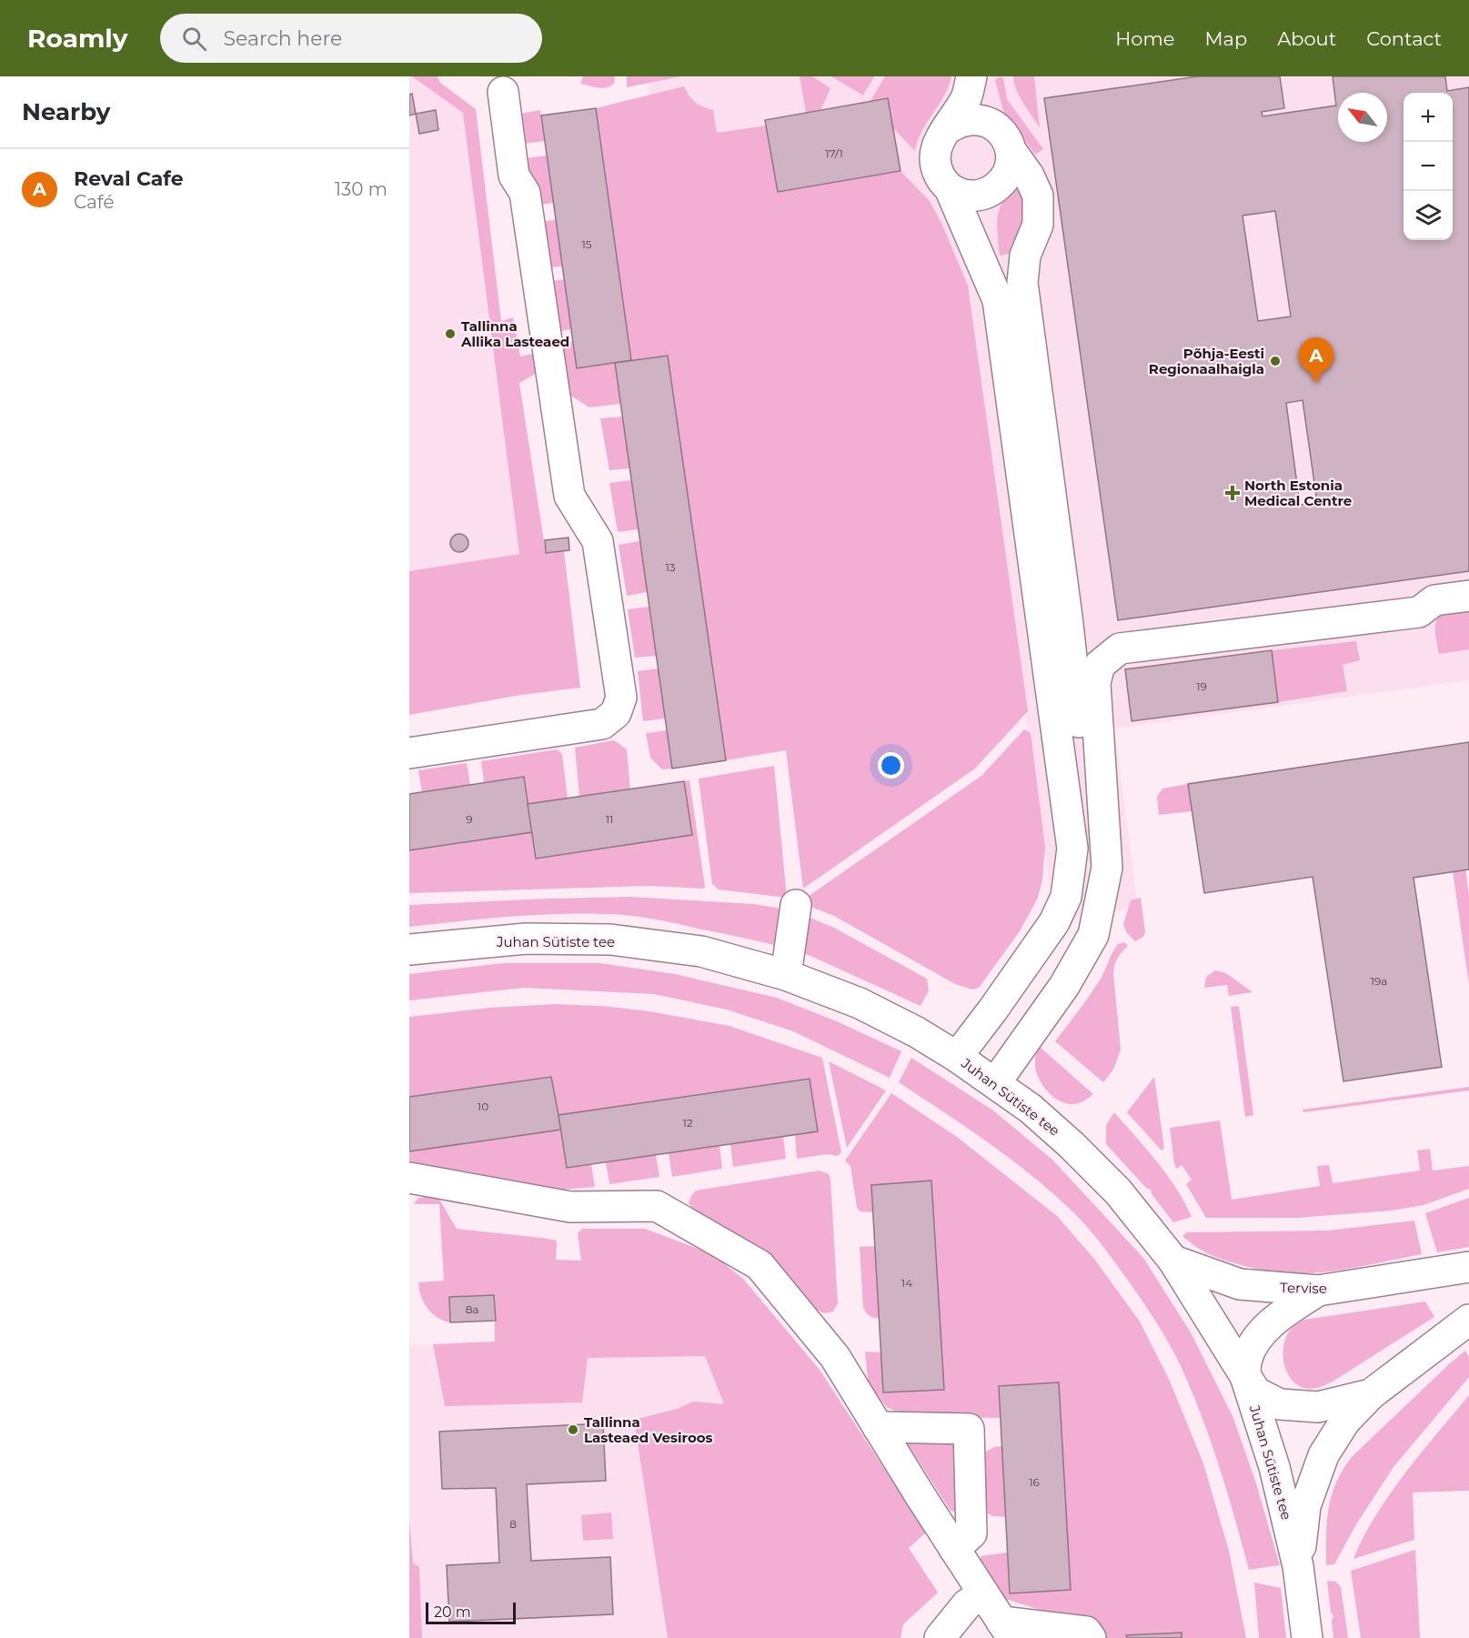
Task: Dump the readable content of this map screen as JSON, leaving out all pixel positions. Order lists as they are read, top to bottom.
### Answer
{
  "streets": {
    "street": ["Juhan Sütiste tee", "Tervise"]
  },
  "crossings": [
    ["Juhan Sütiste tee", "Tervise"]
  ],
  "places": {
    "other": ["Tallinna Allika Lasteaed", "Põhja-Eesti Regionaalhaigla", "Tallinna Lasteaed Vesiroos"],
    "health": ["North Estonia Medical Centre"]
  },
  "house_numbers": [
    "17/1",
    "15",
    "13",
    "19",
    "9",
    "11",
    "19a",
    "10",
    "12",
    "14",
    "8a",
    "16",
    "8"
  ],
  "scale_bar": "20 m",
  "north": "top left",
  "page": {
    "header": "Roamly",
    "search": "Search here",
    "nav": [
      "Home",
      "Map",
      "About",
      "Contact"
    ],
    "heading": "Nearby",
    "map_buttons": ["+", "−"],
    "list": [
      {
        "mark": "A",
        "name": "Reval Cafe",
        "note": "Café",
        "value": "130 m"
      }
    ],
    "pins": "A",
    "scale": "20 m"
  }
}
